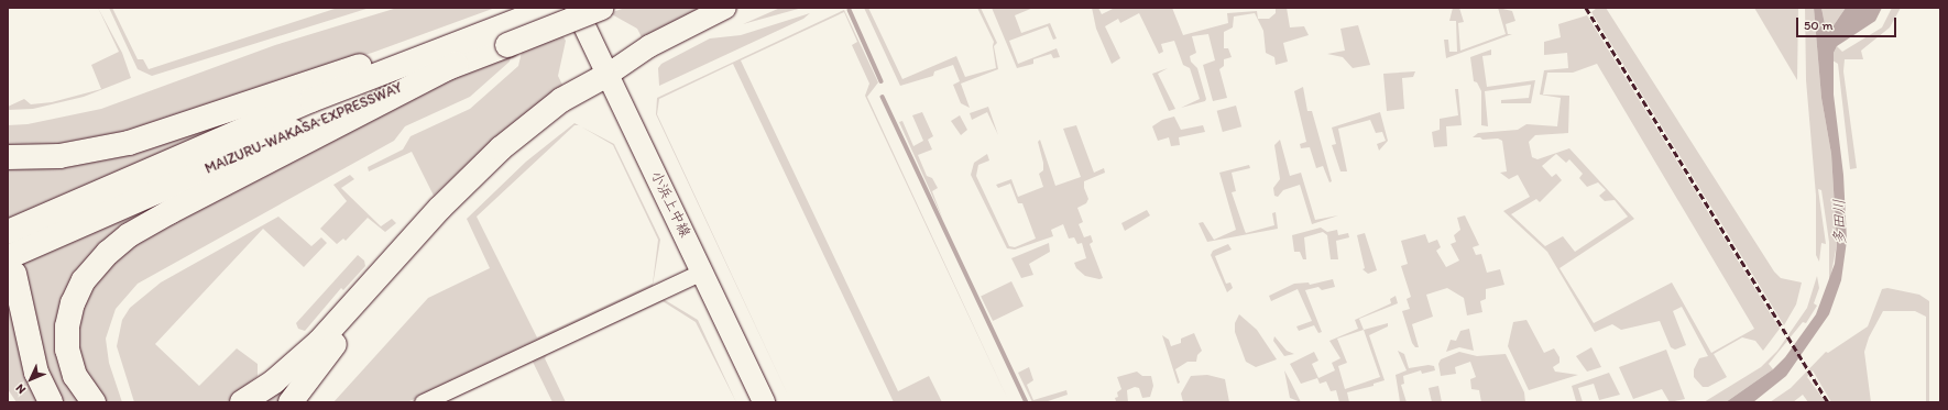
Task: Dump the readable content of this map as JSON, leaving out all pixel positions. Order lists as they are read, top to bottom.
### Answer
{
  "streets": {
    "highway": ["MAIZURU-WAKASA EXPRESSWAY"],
    "main road": ["小浜上中線"]
  },
  "water": ["多田川"],
  "scale_bar": "50 m",
  "north": "bottom left"
}
